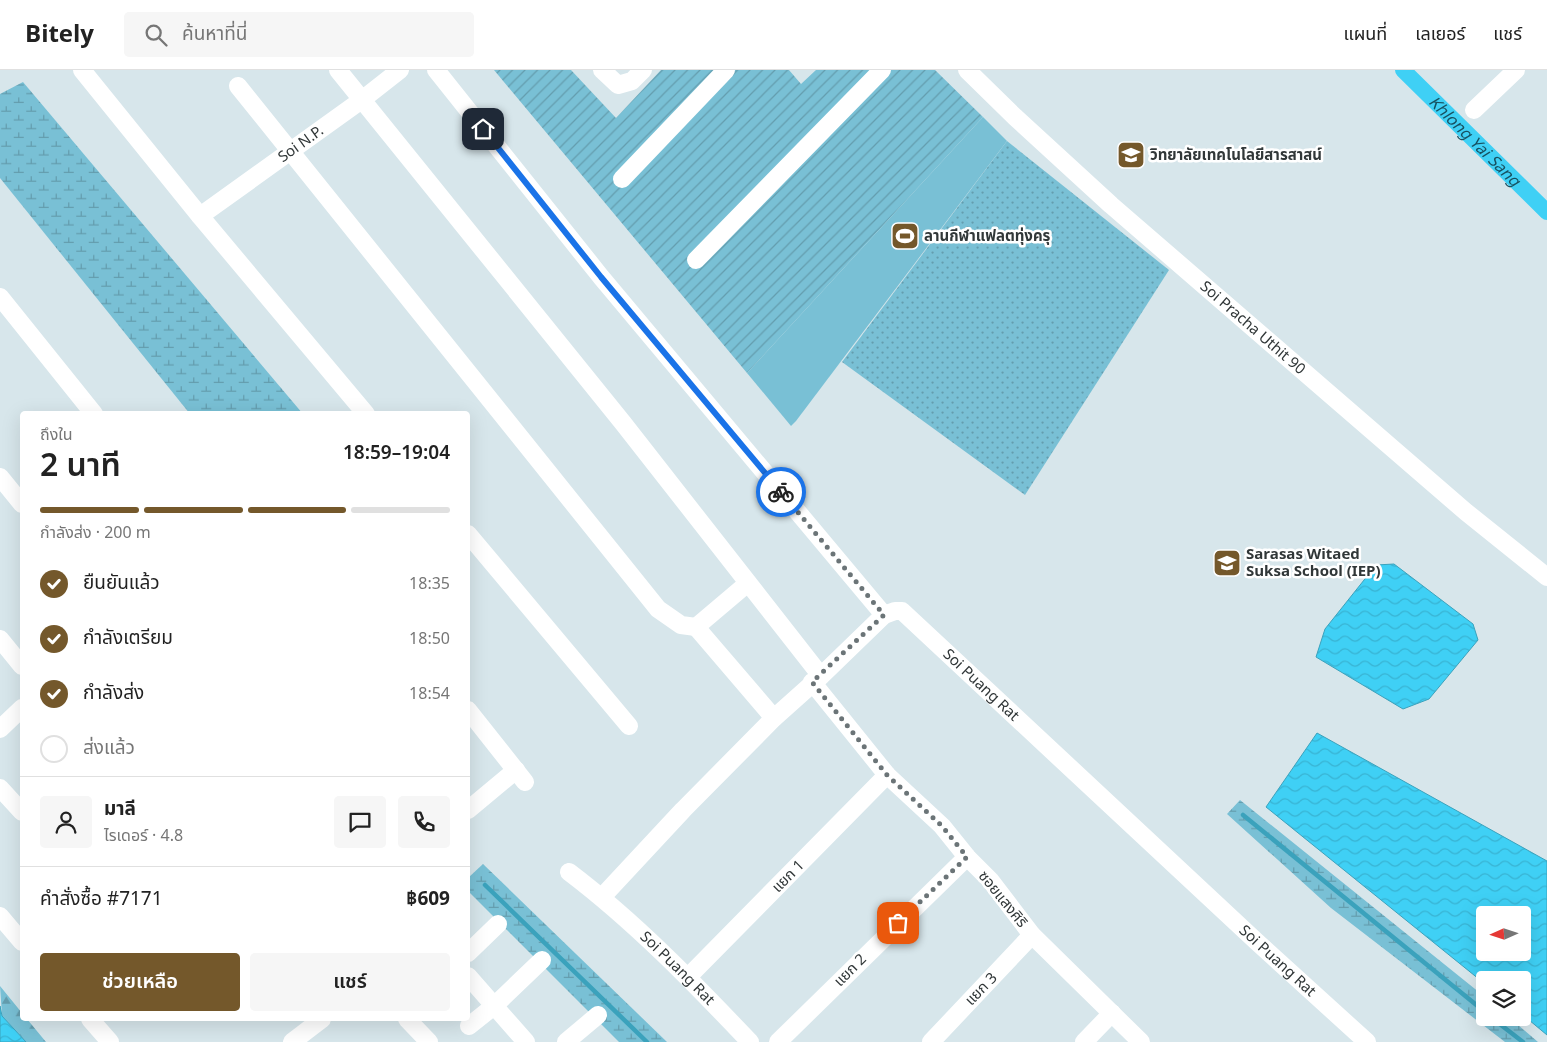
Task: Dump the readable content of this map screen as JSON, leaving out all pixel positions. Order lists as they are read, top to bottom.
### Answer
{
  "streets": {
    "street": [
      "Soi N.P.",
      "Soi Pracha Uthit 90",
      "Soi Puang Rat",
      "แยก 1",
      "ซอยแสงศิริ",
      "แยก 2",
      "แยก 3"
    ]
  },
  "crossings": [
    ["Soi N.P.", "ซอยแสงศิริ"],
    ["Soi Puang Rat", "แยก 1"],
    ["แยก 1", "ซอยแสงศิริ"],
    ["ซอยแสงศิริ", "แยก 2"],
    ["ซอยแสงศิริ", "แยก 3"]
  ],
  "water": ["Khlong Yai Sang"],
  "places": {
    "school or university": ["วิทยาลัยเทคโนโลยีสารสาสน์", "Sarasas Witaed Suksa School (IEP)"],
    "sports": ["ลานกีฬาแฟลตทุ่งครุ"]
  },
  "north": "left",
  "page": {
    "header": "Bitely",
    "search": "ค้นหาที่นี่",
    "nav": ["แผนที่", "เลเยอร์", "แชร์"],
    "heading": ["2 นาที", "ถึงใน", "18:59–19:04"],
    "panel": [
      "มาลี",
      "ไรเดอร์ · 4.8",
      "คำสั่งซื้อ #7171",
      "฿609"
    ],
    "bar": "กำลังส่ง · 200 m",
    "list": [
      ["ยืนยันแล้ว", "18:35"],
      ["กำลังเตรียม", "18:50"],
      ["กำลังส่ง", "18:54"],
      "ส่งแล้ว"
    ],
    "buttons": ["ช่วยเหลือ", "แชร์"]
  }
}
